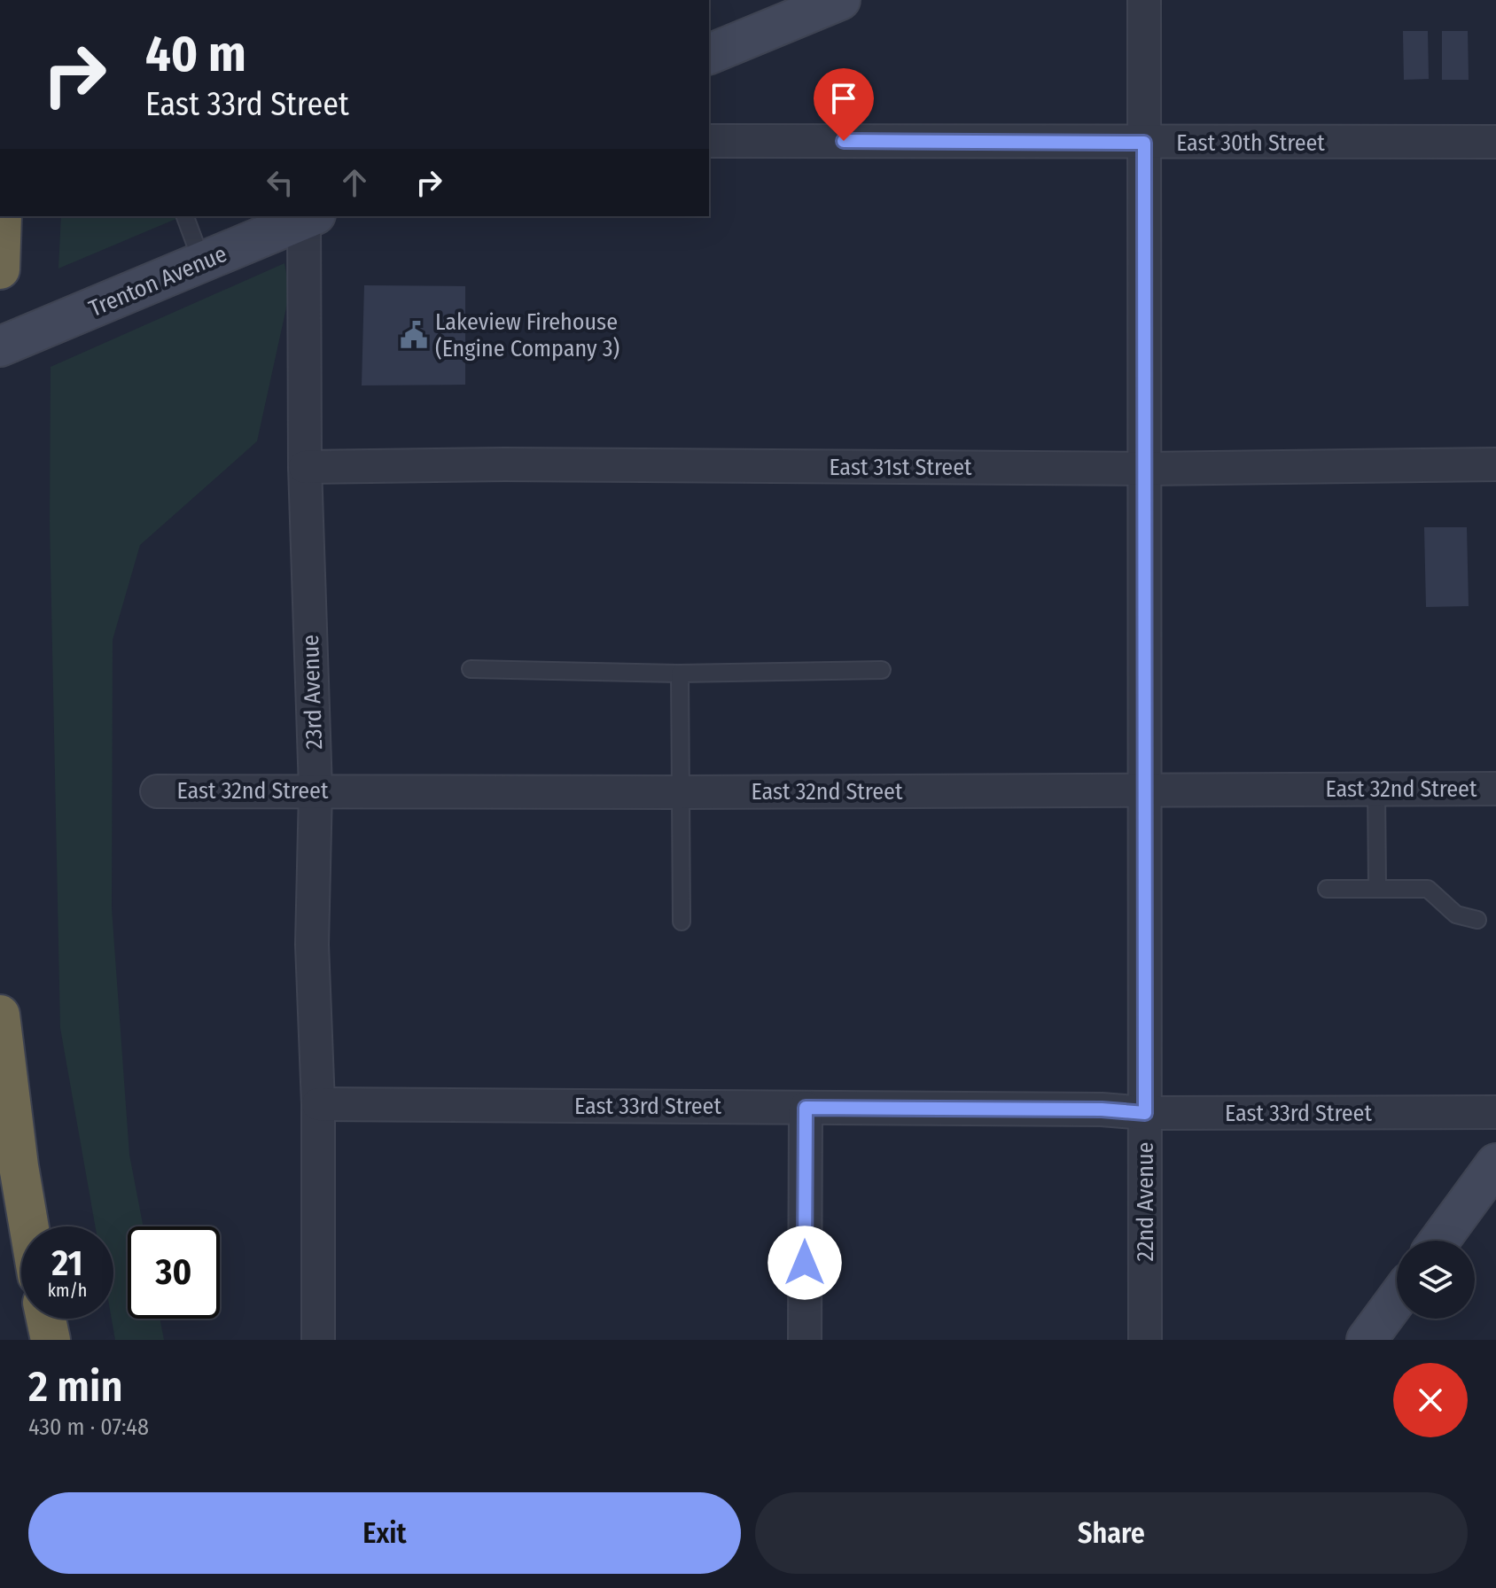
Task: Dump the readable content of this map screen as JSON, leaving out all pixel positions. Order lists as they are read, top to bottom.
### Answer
{
  "streets": {
    "street": [
      "East 30th Street",
      "Trenton Avenue",
      "East 31st Street",
      "23rd Avenue",
      "East 32nd Street",
      "East 33rd Street",
      "22nd Avenue"
    ]
  },
  "crossings": [
    ["East 30th Street", "22nd Avenue"],
    ["Trenton Avenue", "23rd Avenue"],
    ["East 31st Street", "23rd Avenue"],
    ["East 31st Street", "22nd Avenue"],
    ["23rd Avenue", "East 32nd Street"],
    ["23rd Avenue", "East 33rd Street"],
    ["East 32nd Street", "22nd Avenue"],
    ["East 33rd Street", "22nd Avenue"]
  ],
  "places": {
    "public building": ["Lakeview Firehouse (Engine Company 3)"]
  },
  "page": {
    "turn": ["40 m", "East 33rd Street"],
    "speed": "21 km/h",
    "limit": "30",
    "heading": ["2 min", "430 m · 07:48"],
    "buttons": ["Exit", "Share"]
  }
}
